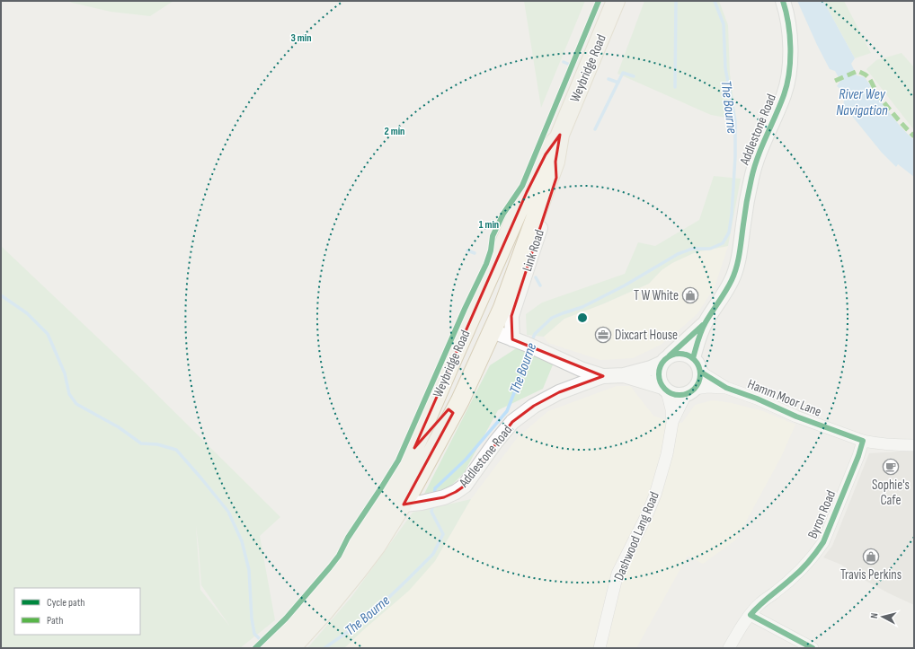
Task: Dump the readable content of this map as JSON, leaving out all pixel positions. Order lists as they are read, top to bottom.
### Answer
{
  "streets": {
    "main road": ["Weybridge Road"],
    "street": [
      "Addlestone Road",
      "Link Road",
      "Hamm Moor Lane",
      "Byron Road",
      "Dashwood Lang Road"
    ]
  },
  "crossings": [
    ["Weybridge Road", "Addlestone Road"],
    ["Weybridge Road", "Link Road"],
    ["Addlestone Road", "Hamm Moor Lane"],
    ["Addlestone Road", "Dashwood Lang Road"],
    ["Hamm Moor Lane", "Byron Road"],
    ["Hamm Moor Lane", "Dashwood Lang Road"]
  ],
  "water": ["River Wey Navigation", "The Bourne"],
  "places": {
    "shop": ["T W White", "Travis Perkins"],
    "office": ["Dixcart House"],
    "cafe": ["Sophie's Cafe"]
  },
  "legend": ["Cycle path", "Path"],
  "north": "left",
  "rings": ["3 min", "2 min", "1 min"]
}
